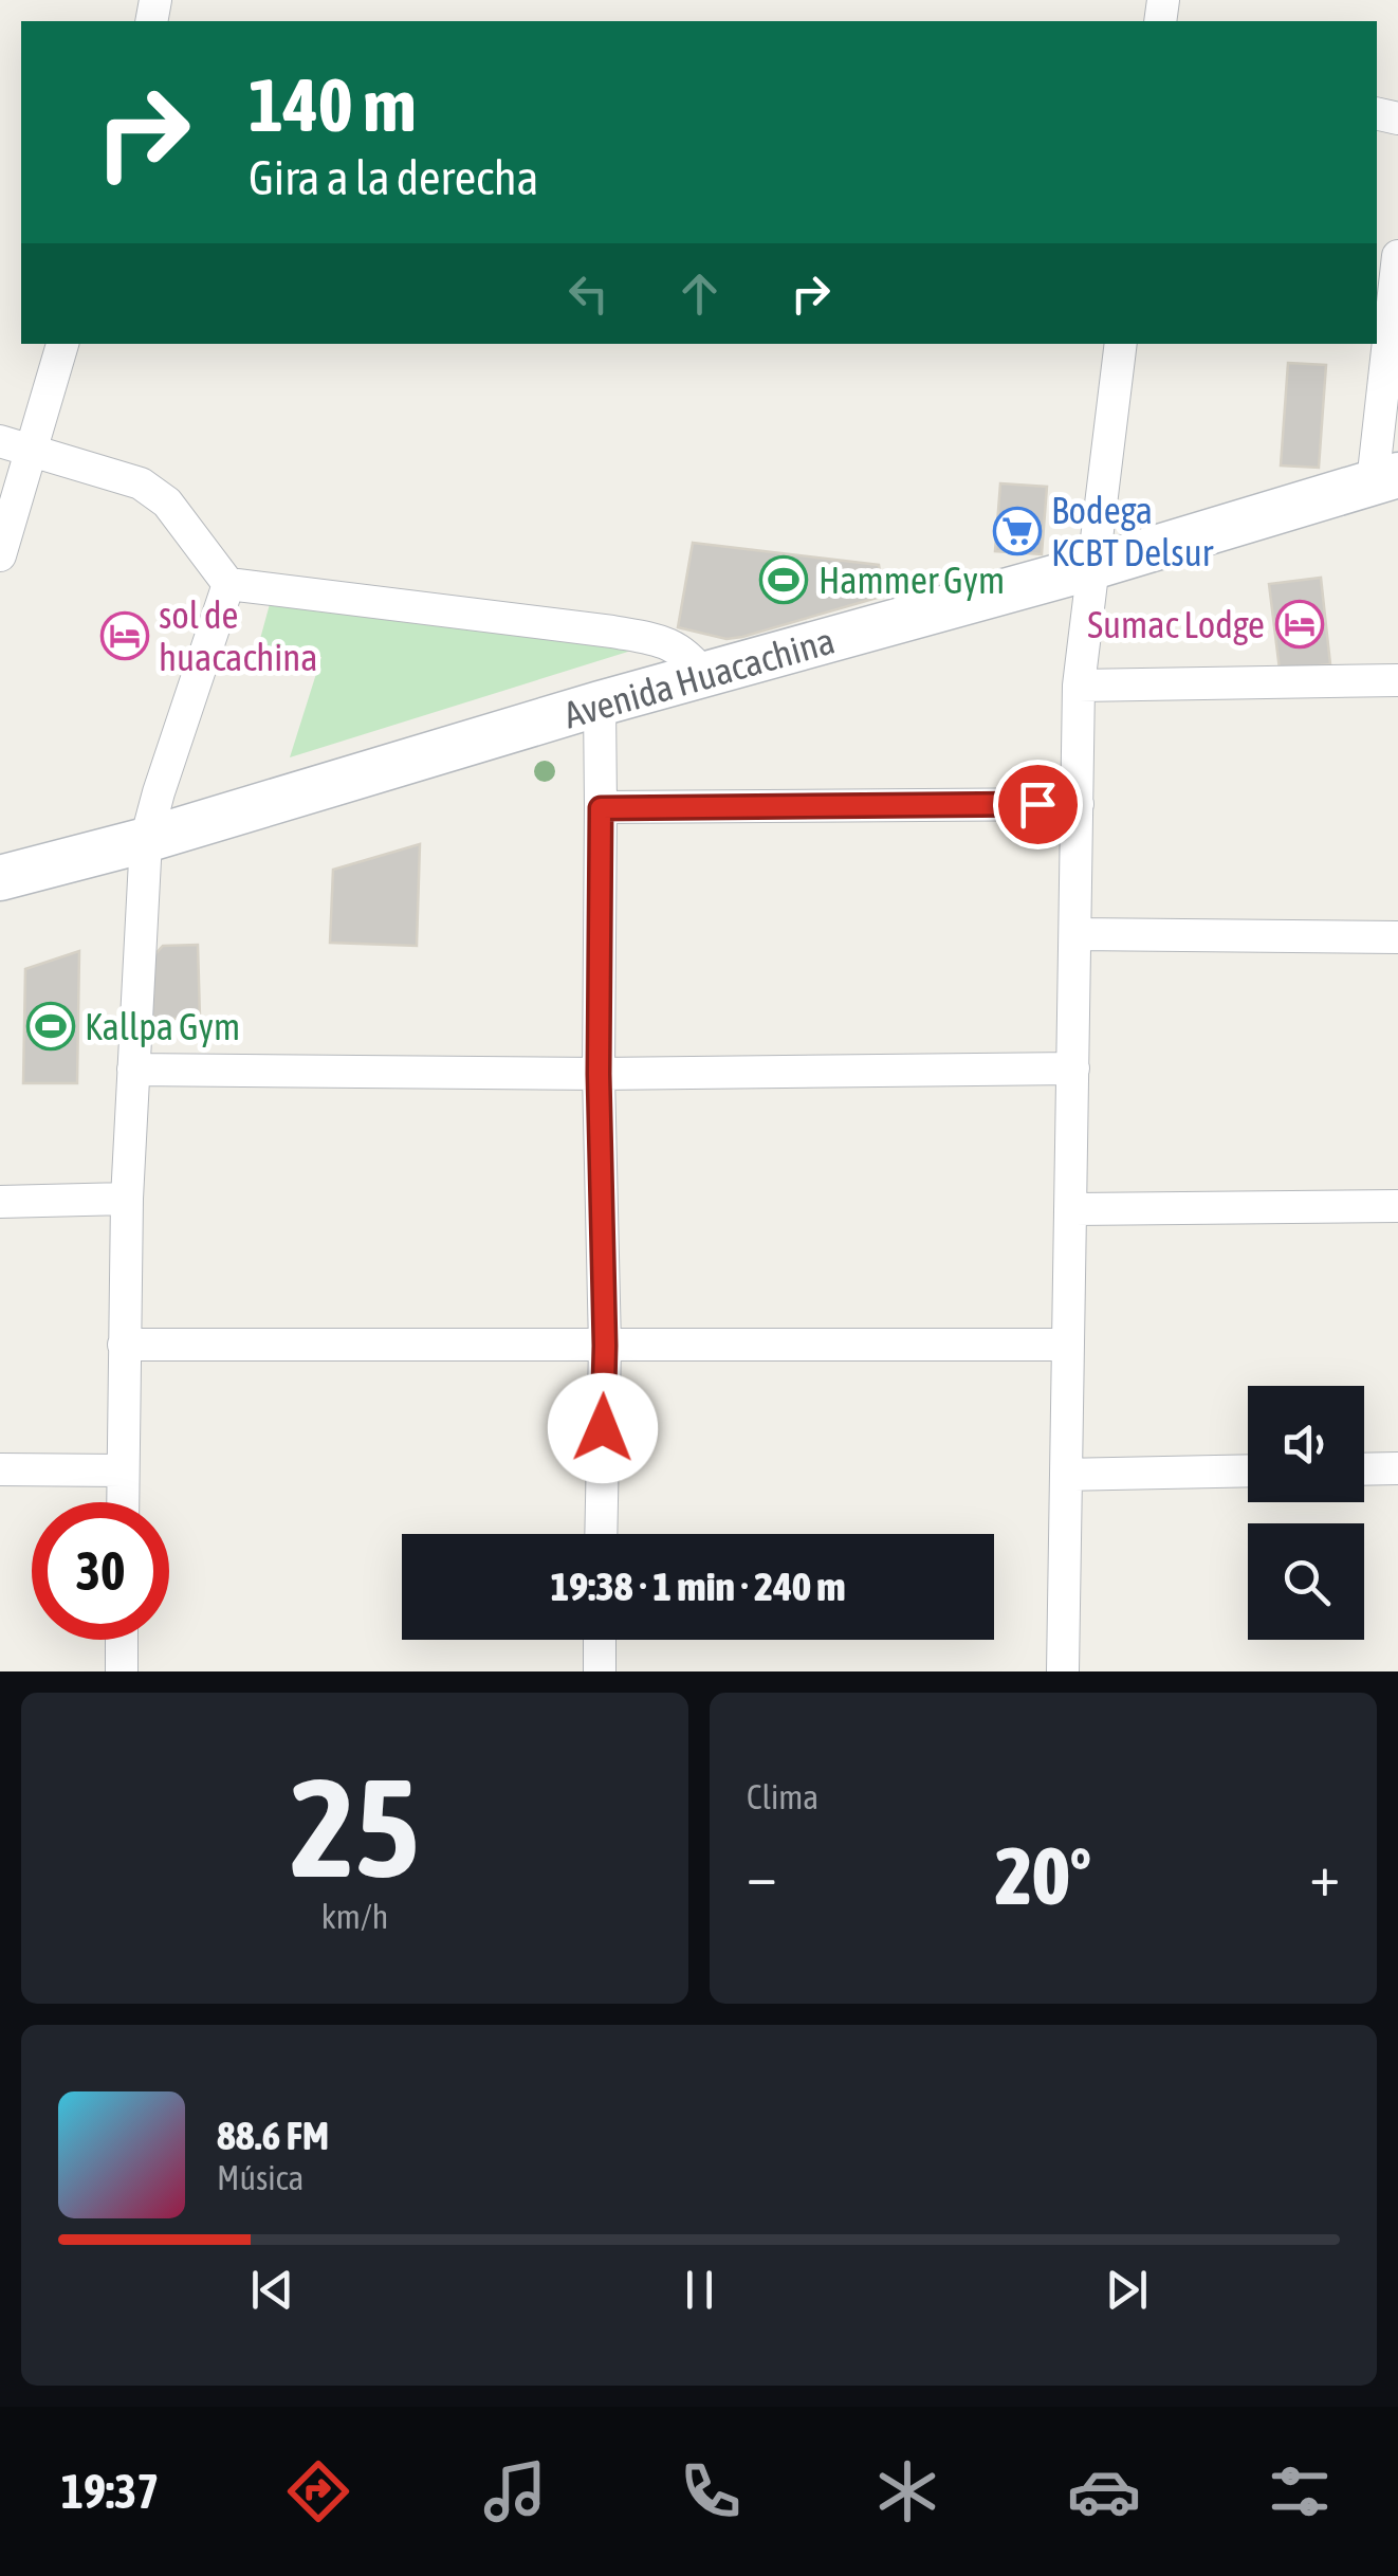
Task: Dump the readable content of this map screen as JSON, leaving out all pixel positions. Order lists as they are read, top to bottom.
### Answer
{
  "streets": {
    "main road": ["Avenida Huacachina"]
  },
  "places": {
    "supermarket": ["Bodega KCBT Delsur"],
    "sports": ["Hammer Gym", "Kallpa Gym"],
    "hotel": ["Sumac Lodge", "sol de huacachina"]
  },
  "page": {
    "turn": ["140 m", "Gira a la derecha"],
    "limit": "30",
    "trip": "19:38 · 1 min · 240 m",
    "tile": [
      ["25", "km/h"],
      "Clima"
    ],
    "heat": ["−", "20°", "+"],
    "song": ["88.6 FM", "Música"],
    "tabs": "19:37"
  }
}
